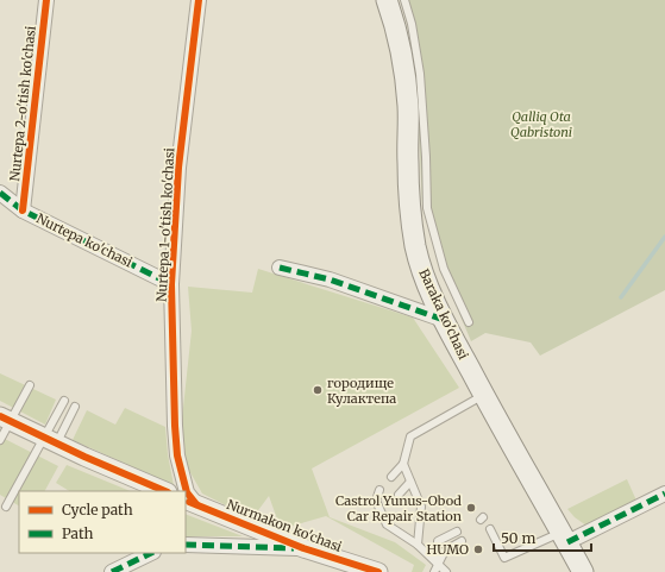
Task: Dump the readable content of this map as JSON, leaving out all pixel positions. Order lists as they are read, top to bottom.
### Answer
{
  "streets": {
    "main road": ["Baraka ko'chasi"],
    "street": [
      "Nurtepa 2-o'tish ko'chasi",
      "Nurtepa 1-o'tish ko'chasi",
      "Nurtepa ko'chasi",
      "Nurmakon ko'chasi"
    ]
  },
  "crossings": [
    ["Nurtepa 2-o'tish ko'chasi", "Nurtepa ko'chasi"],
    ["Nurtepa 1-o'tish ko'chasi", "Nurtepa ko'chasi"],
    ["Nurtepa 1-o'tish ko'chasi", "Nurmakon ko'chasi"]
  ],
  "parks": ["Qalliq Ota Qabristoni"],
  "places": ["городище Кулактепа", "Castrol Yunus-Obod Car Repair Station", "HUMO"],
  "legend": ["Cycle path", "Path"],
  "scale_bar": "50 m"
}
